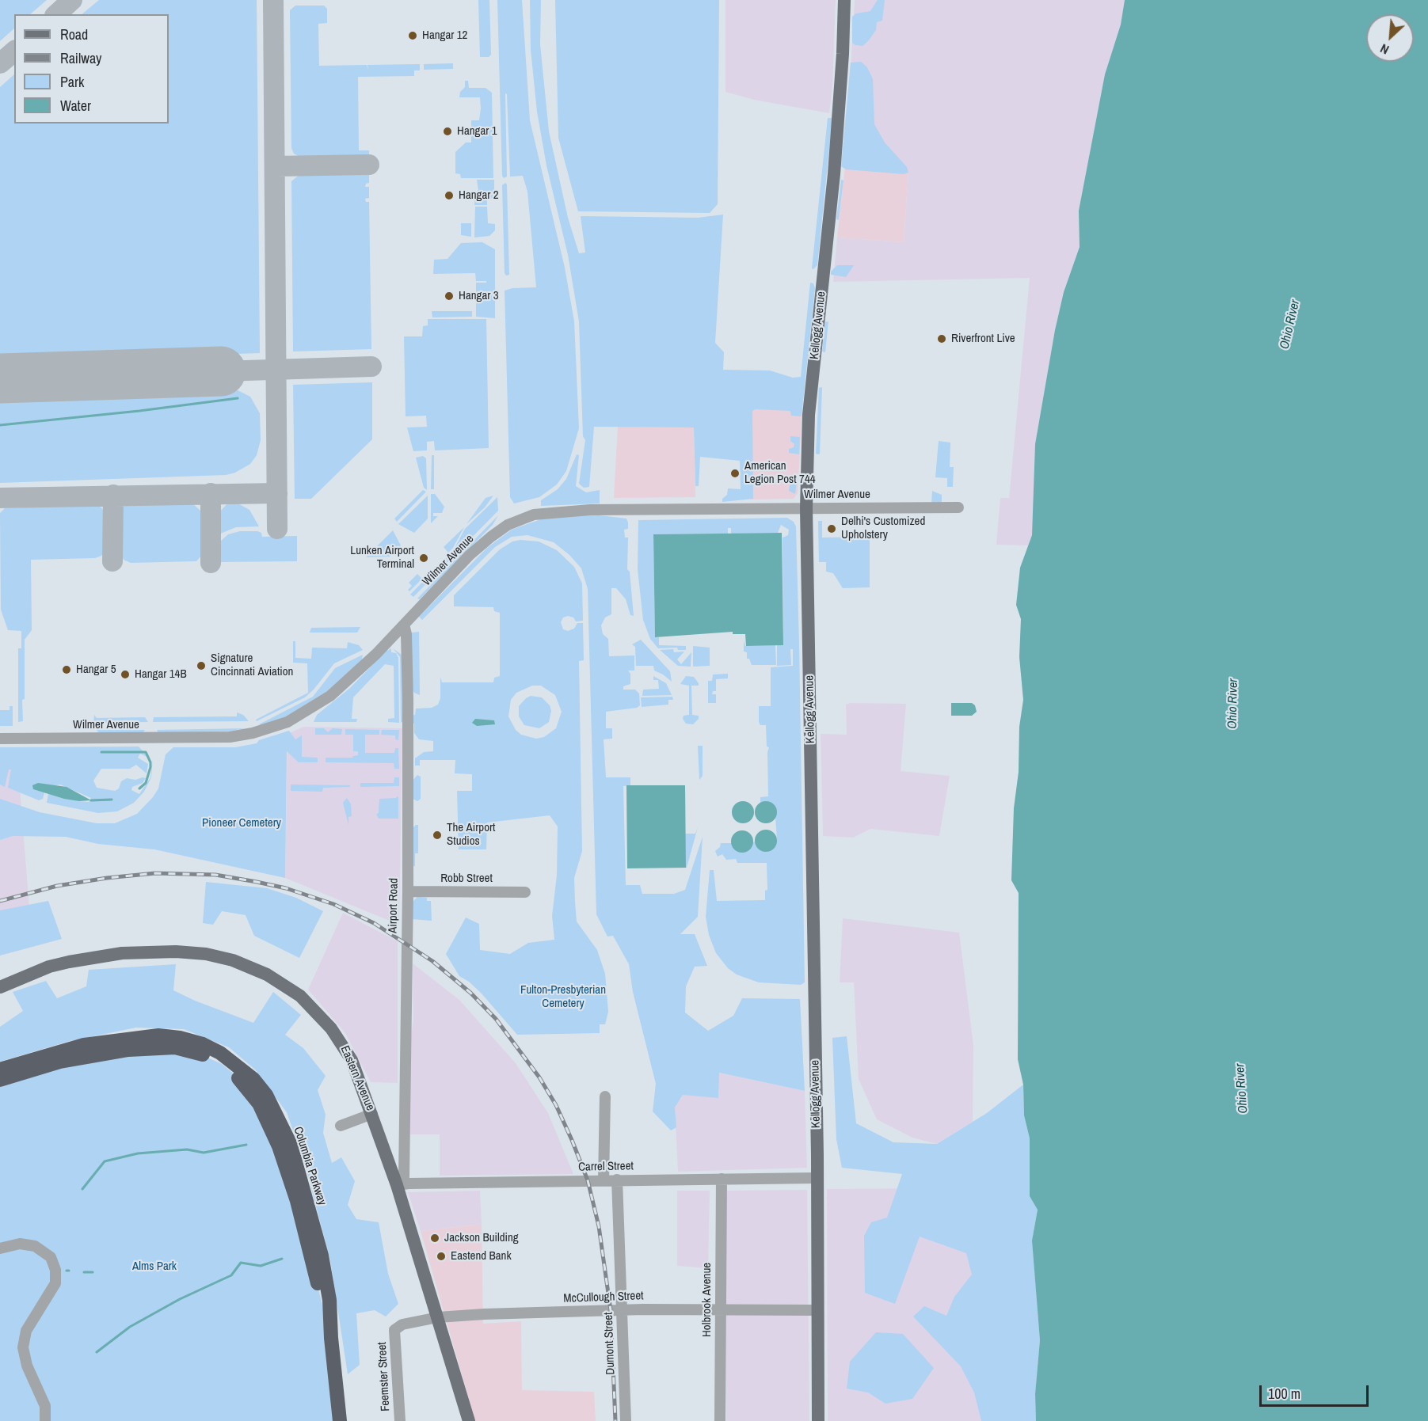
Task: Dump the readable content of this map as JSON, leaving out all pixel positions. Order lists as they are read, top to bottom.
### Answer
{
  "streets": {
    "highway": ["Columbia Parkway"],
    "main road": ["Kellogg Avenue", "Eastern Avenue"],
    "street": [
      "Wilmer Avenue",
      "Robb Street",
      "Airport Road",
      "Carrel Street",
      "McCullough Street",
      "Holbrook Avenue",
      "Dumont Street",
      "Feemster Street"
    ]
  },
  "crossings": [
    ["Kellogg Avenue", "Wilmer Avenue"],
    ["Kellogg Avenue", "Carrel Street"],
    ["Kellogg Avenue", "McCullough Street"],
    ["Wilmer Avenue", "Airport Road"],
    ["Robb Street", "Airport Road"],
    ["Airport Road", "Eastern Avenue"],
    ["Airport Road", "Carrel Street"],
    ["Eastern Avenue", "Carrel Street"],
    ["Eastern Avenue", "McCullough Street"],
    ["Carrel Street", "Holbrook Avenue"],
    ["Carrel Street", "Dumont Street"],
    ["McCullough Street", "Holbrook Avenue"],
    ["McCullough Street", "Dumont Street"],
    ["McCullough Street", "Feemster Street"]
  ],
  "water": ["Ohio River"],
  "parks": ["Pioneer Cemetery", "Fulton-Presbyterian Cemetery", "Alms Park"],
  "places": [
    "Hangar 12",
    "Hangar 1",
    "Hangar 2",
    "Hangar 3",
    "Riverfront Live",
    "American Legion Post 744",
    "Delhi's Customized Upholstery",
    "Lunken Airport Terminal",
    "Signature Cincinnati Aviation",
    "Hangar 5",
    "Hangar 14B",
    "The Airport Studios",
    "Jackson Building",
    "Eastend Bank"
  ],
  "legend": [
    "Road",
    "Railway",
    "Park",
    "Water"
  ],
  "scale_bar": "100 m",
  "north": "bottom left"
}
